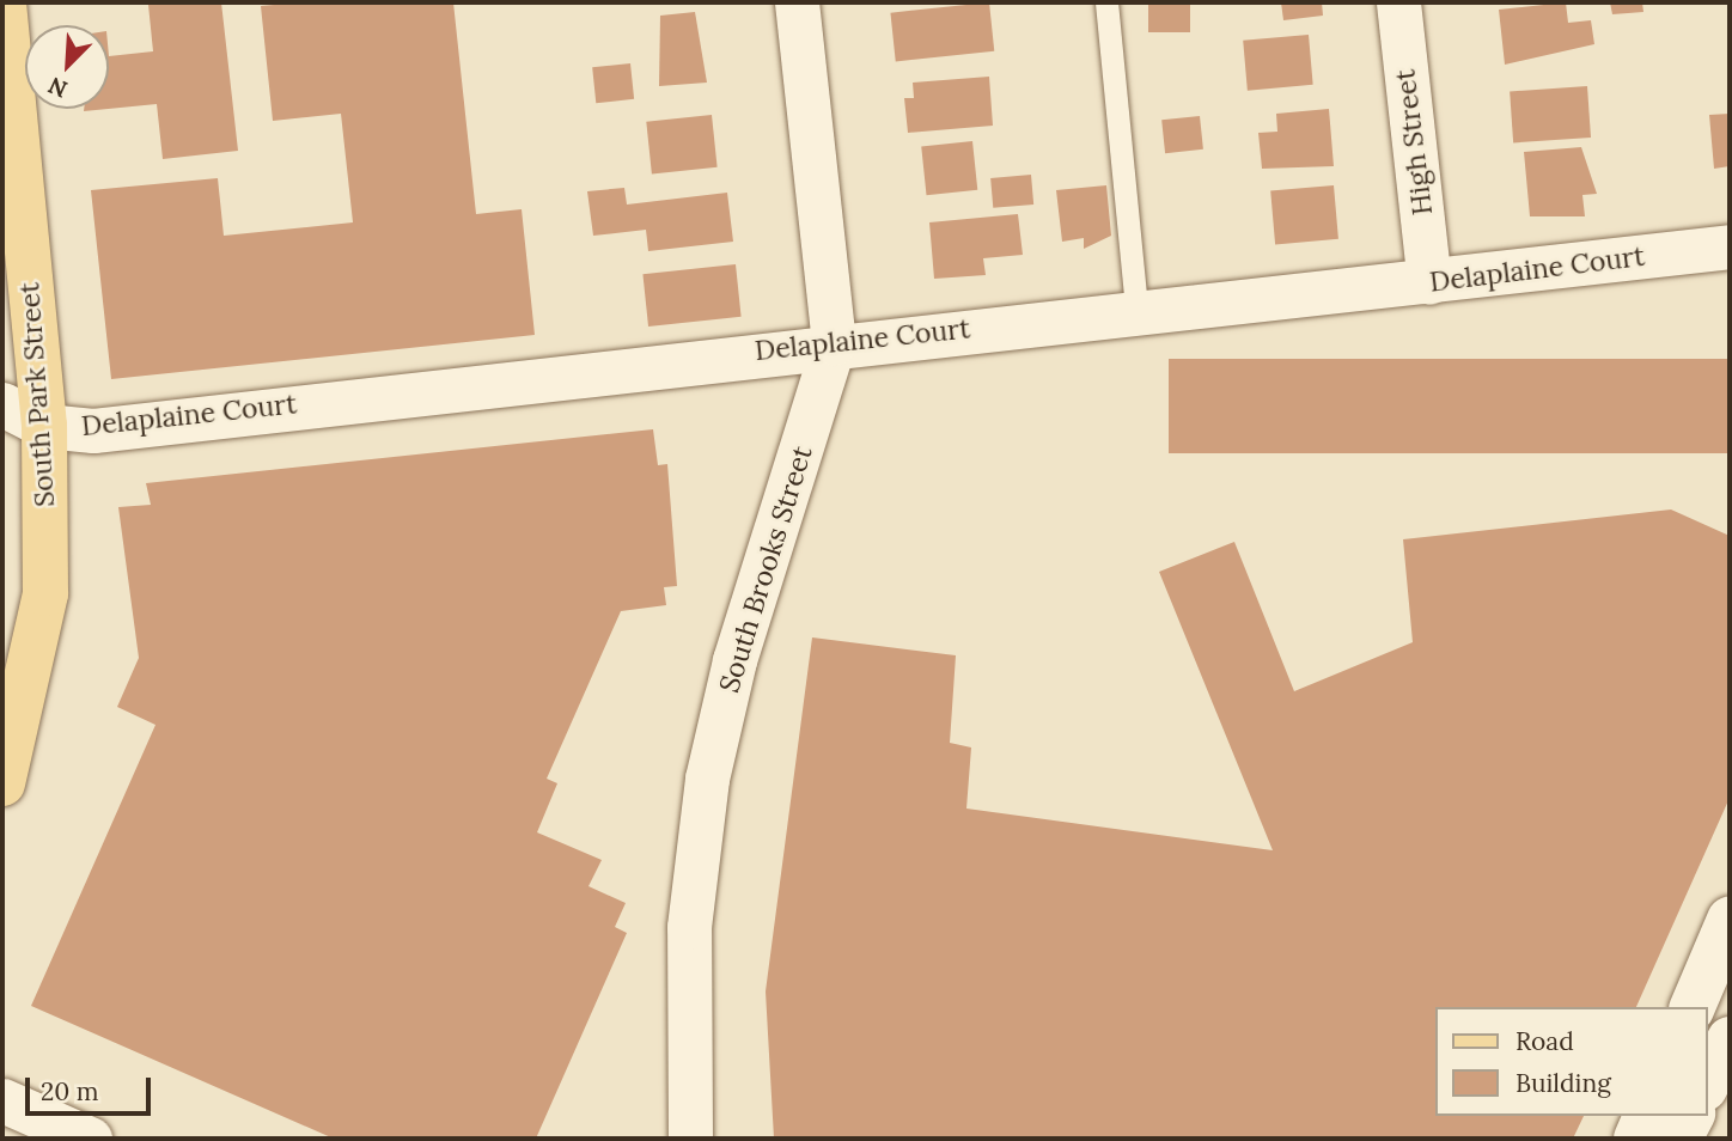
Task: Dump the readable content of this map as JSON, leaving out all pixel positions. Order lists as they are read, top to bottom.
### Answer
{
  "streets": {
    "main road": ["South Park Street"],
    "street": ["High Street", "Delaplaine Court", "South Brooks Street"]
  },
  "crossings": [
    ["High Street", "Delaplaine Court"],
    ["Delaplaine Court", "South Park Street"],
    ["Delaplaine Court", "South Brooks Street"]
  ],
  "legend": ["Road", "Building"],
  "scale_bar": "20 m",
  "north": "bottom left"
}
